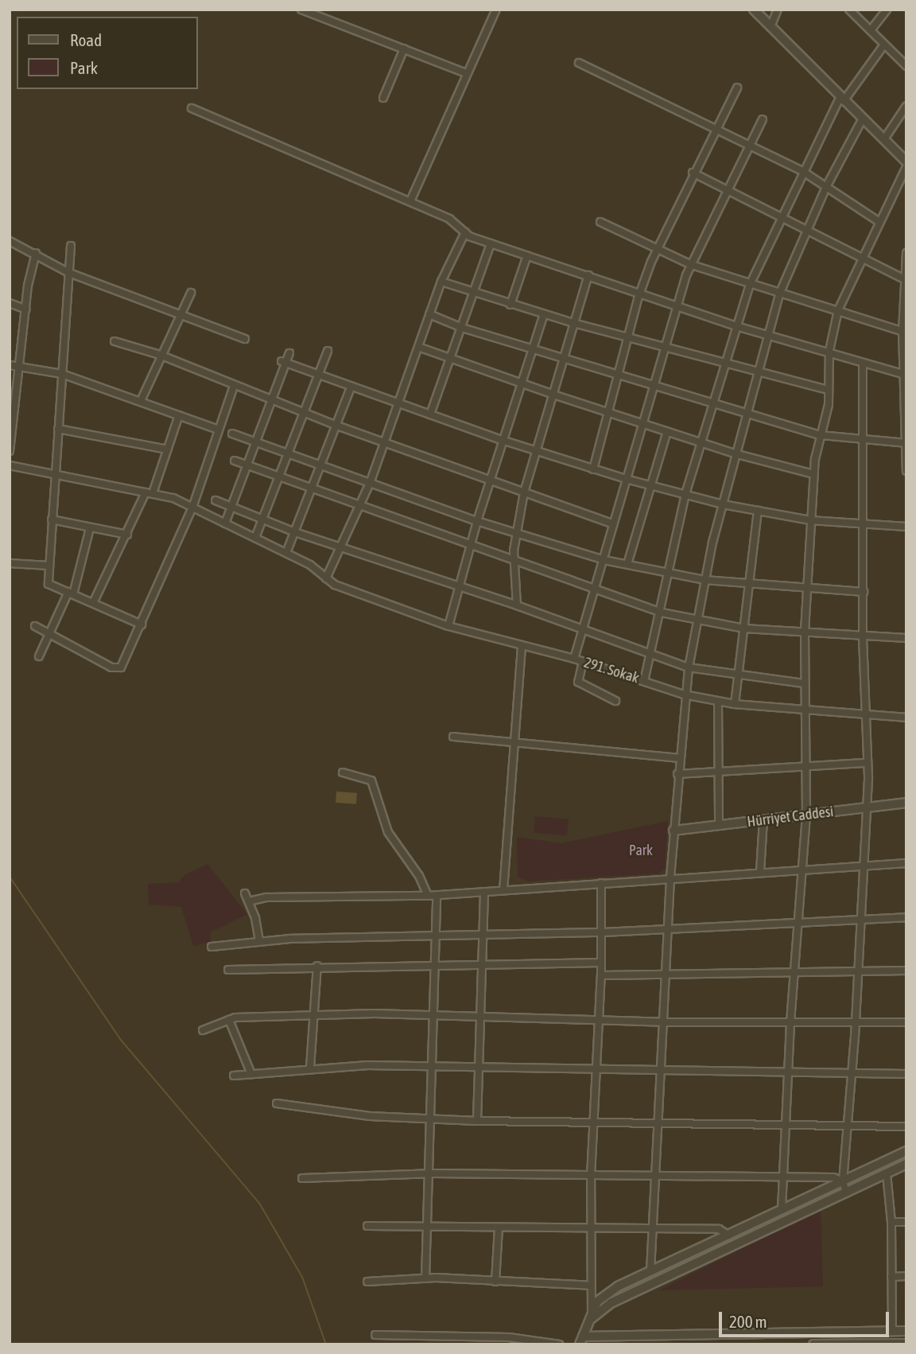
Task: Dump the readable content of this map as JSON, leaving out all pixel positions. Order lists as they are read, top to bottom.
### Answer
{
  "streets": {
    "street": ["291. Sokak", "Hürriyet Caddesi"]
  },
  "parks": ["Park"],
  "legend": ["Road", "Park"],
  "scale_bar": "200 m"
}
